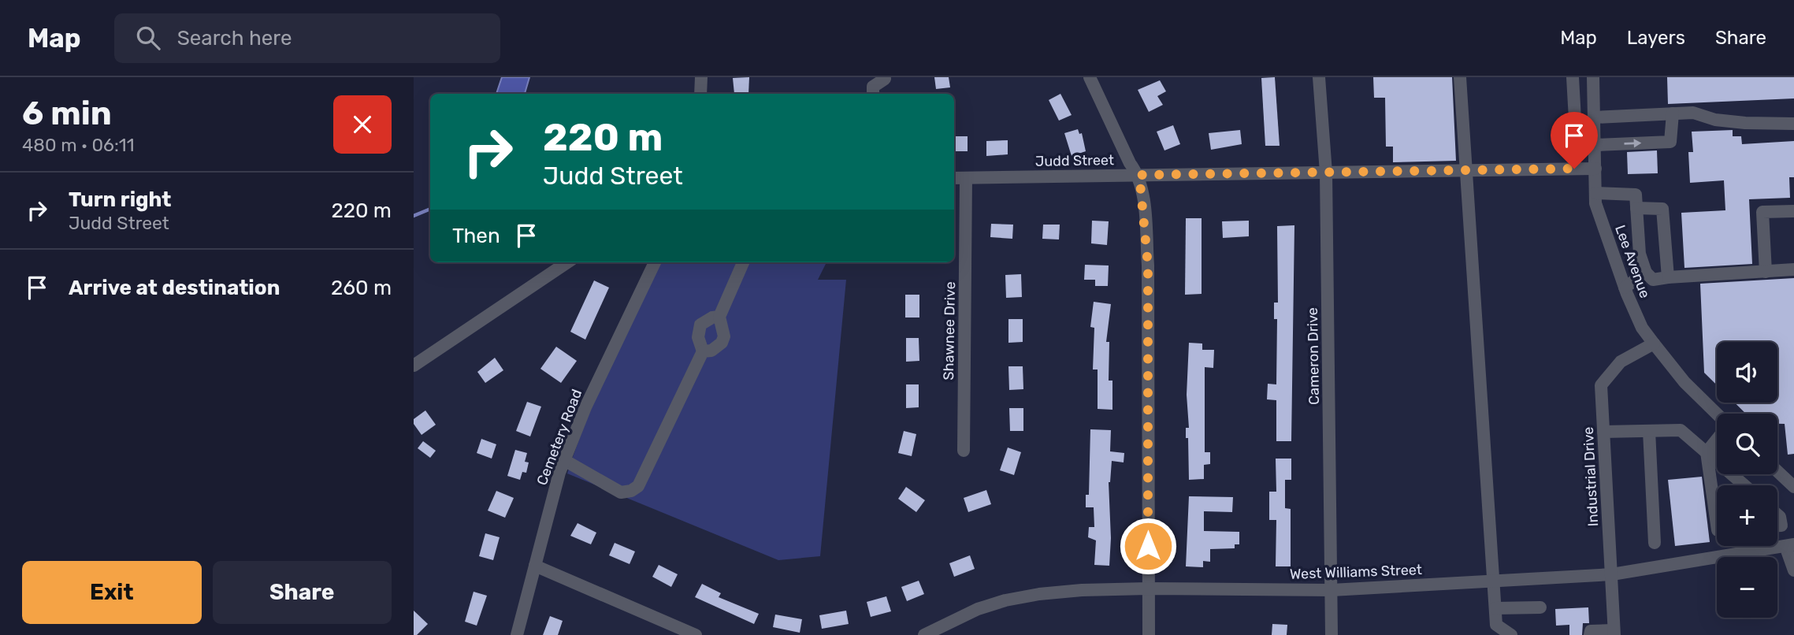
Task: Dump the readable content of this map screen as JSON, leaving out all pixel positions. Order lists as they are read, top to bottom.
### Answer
{
  "streets": {
    "street": [
      "Judd Street",
      "Lee Avenue",
      "Shawnee Drive",
      "Cameron Drive",
      "Cemetery Road",
      "Industrial Drive",
      "West Williams Street"
    ]
  },
  "crossings": [
    ["Judd Street", "Lee Avenue"],
    ["Judd Street", "Shawnee Drive"],
    ["Judd Street", "Cameron Drive"],
    ["Lee Avenue", "Industrial Drive"],
    ["Cameron Drive", "West Williams Street"],
    ["Industrial Drive", "West Williams Street"]
  ],
  "page": {
    "header": "Map",
    "search": "Search here",
    "nav": ["Map", "Layers", "Share"],
    "heading": ["6 min", "480 m · 06:11"],
    "turn": ["220 m", "Judd Street"],
    "list": [
      {
        "name": "Turn right",
        "note": "Judd Street",
        "value": "220 m"
      },
      {
        "name": "Arrive at destination",
        "value": "260 m"
      }
    ],
    "then": "Then",
    "map_buttons": ["+", "−"],
    "buttons": ["Exit", "Share"]
  }
}
